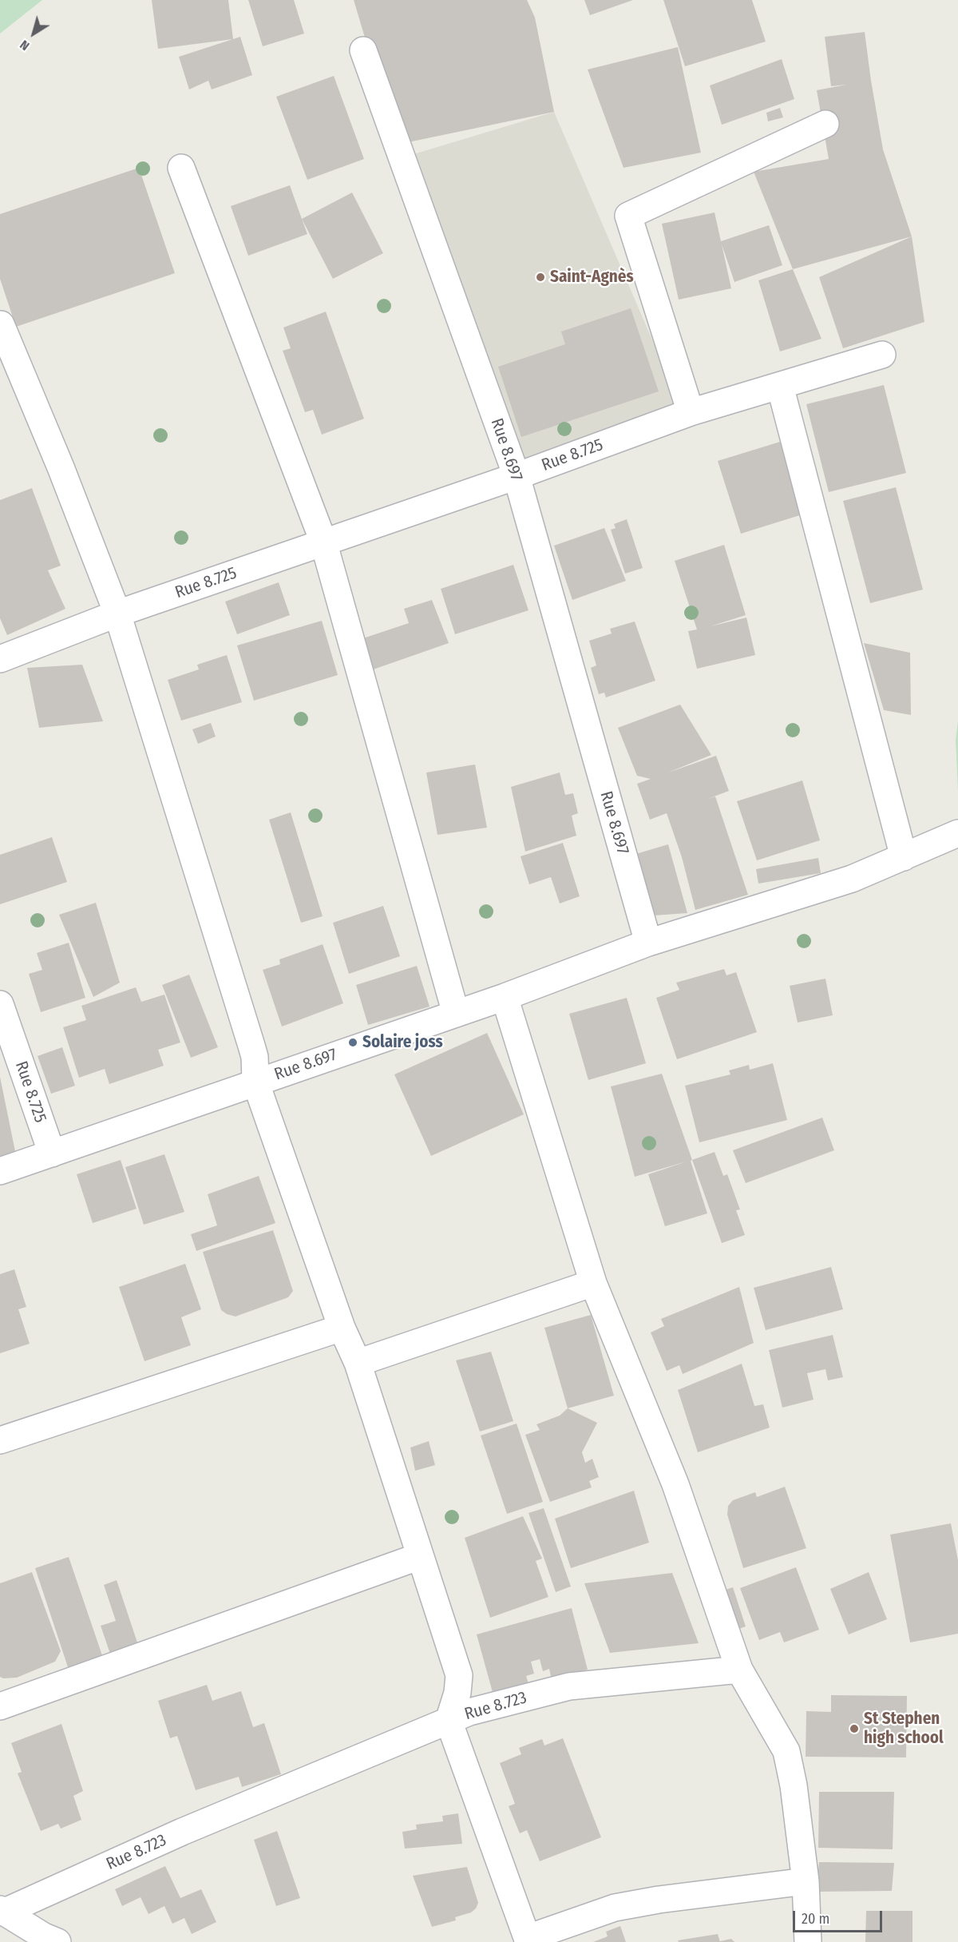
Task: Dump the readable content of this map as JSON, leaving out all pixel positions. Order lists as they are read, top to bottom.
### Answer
{
  "streets": {
    "street": ["Rue 8.697", "Rue 8.725", "Rue 8.723"]
  },
  "crossings": [
    ["Rue 8.697", "Rue 8.725"]
  ],
  "places": ["Saint-Agnès", "Solaire joss", "St Stephen high school"],
  "scale_bar": "20 m",
  "north": "bottom left"
}
